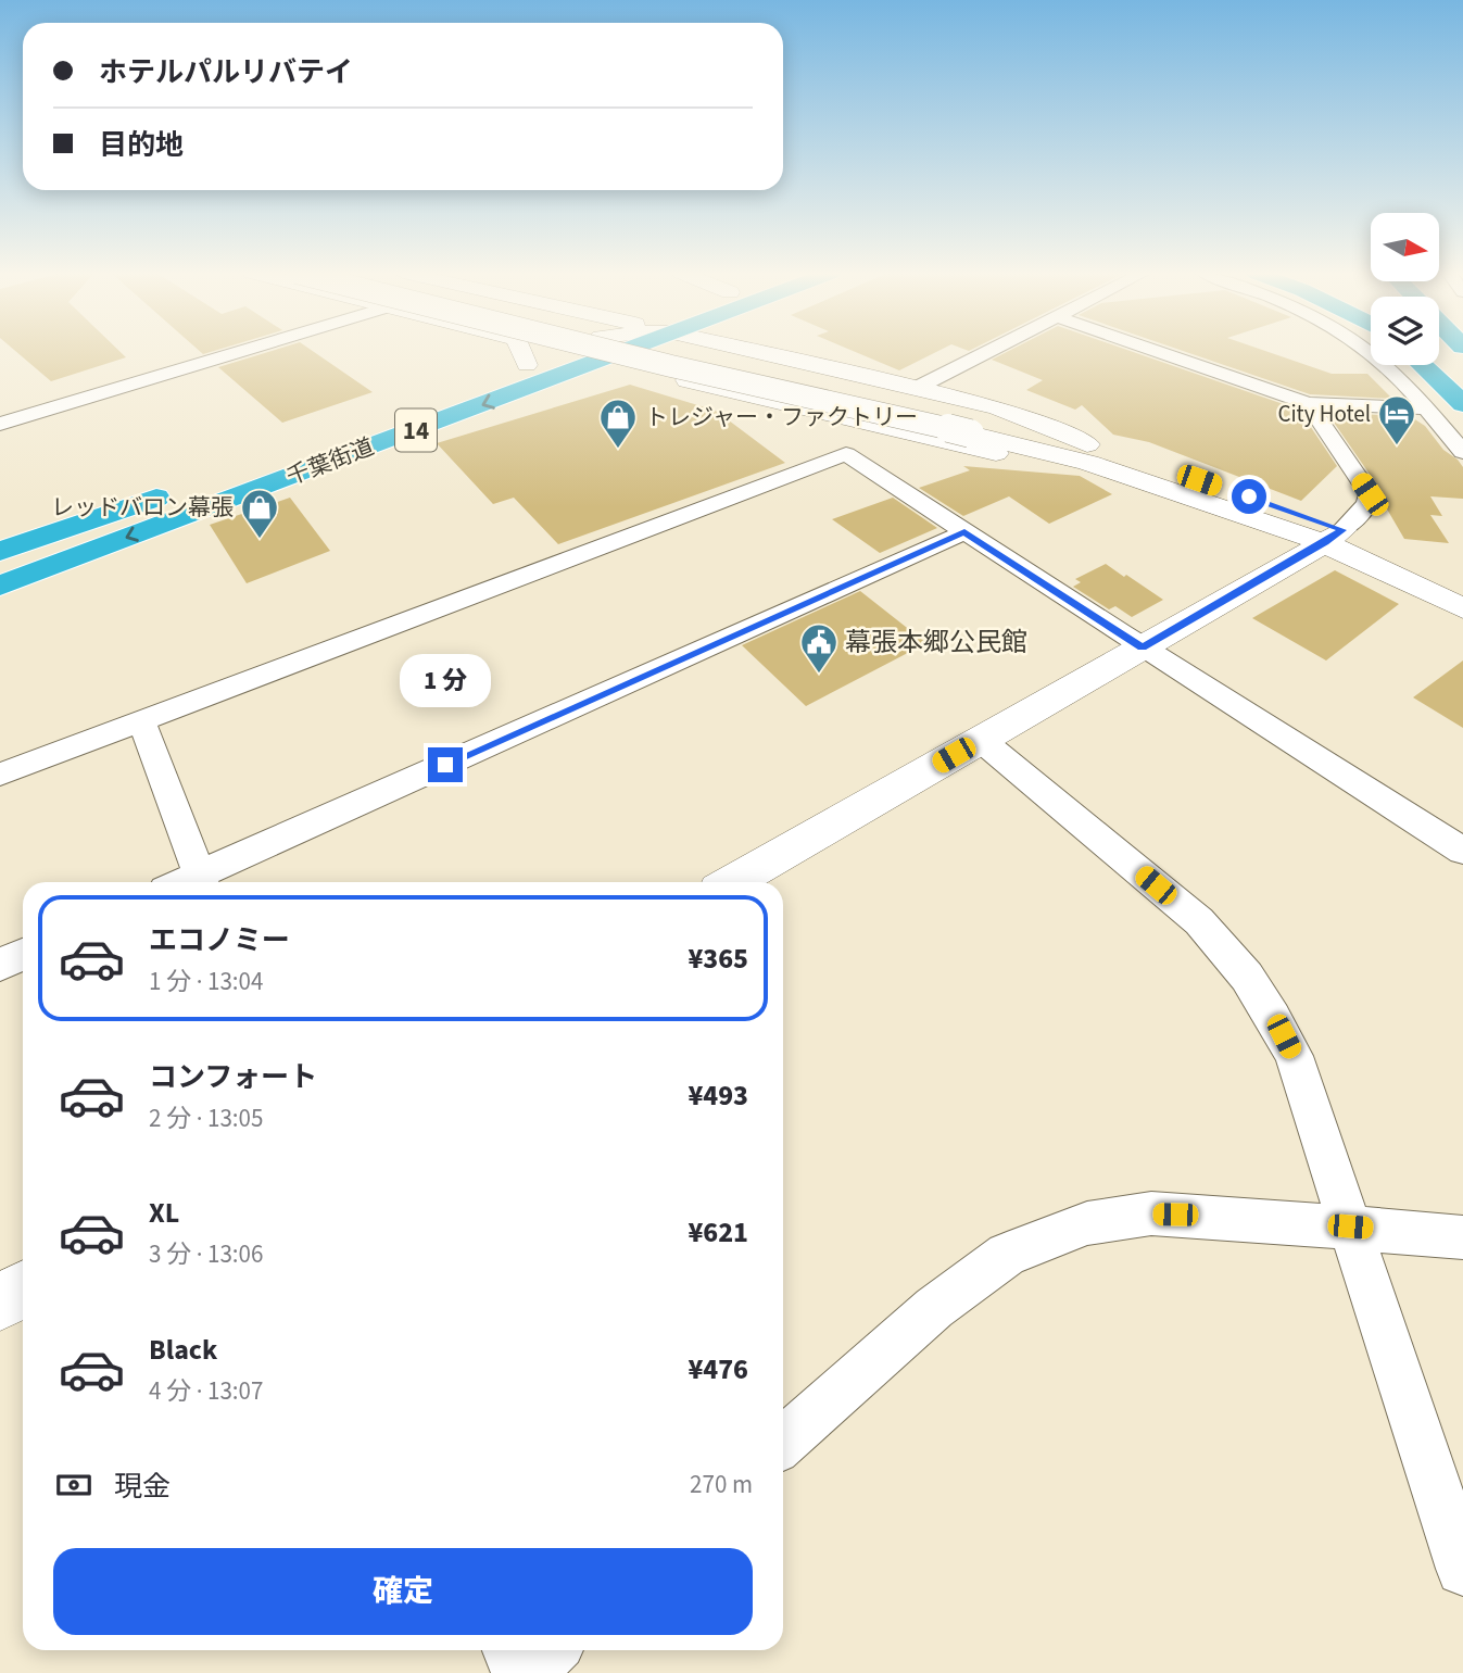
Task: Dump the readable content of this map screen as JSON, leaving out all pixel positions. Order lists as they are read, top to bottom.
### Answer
{
  "streets": {
    "highway": ["14", "千葉街道"]
  },
  "places": {
    "hotel": ["City Hotel"],
    "shop": ["トレジャー・ファクトリー", "レッドバロン幕張"],
    "public building": ["幕張本郷公民館"]
  },
  "north": "right",
  "page": {
    "banner": ["ホテルパルリバテイ", "目的地"],
    "bubble": "1 分",
    "list": [
      {
        "name": "エコノミー",
        "note": "1 分 · 13:04",
        "value": "¥365"
      },
      {
        "name": "コンフォート",
        "note": "2 分 · 13:05",
        "value": "¥493"
      },
      {
        "name": "XL",
        "note": "3 分 · 13:06",
        "value": "¥621"
      },
      {
        "name": "Black",
        "note": "4 分 · 13:07",
        "value": "¥476"
      }
    ],
    "pay": ["現金", "270 m"],
    "buttons": "確定"
  }
}
